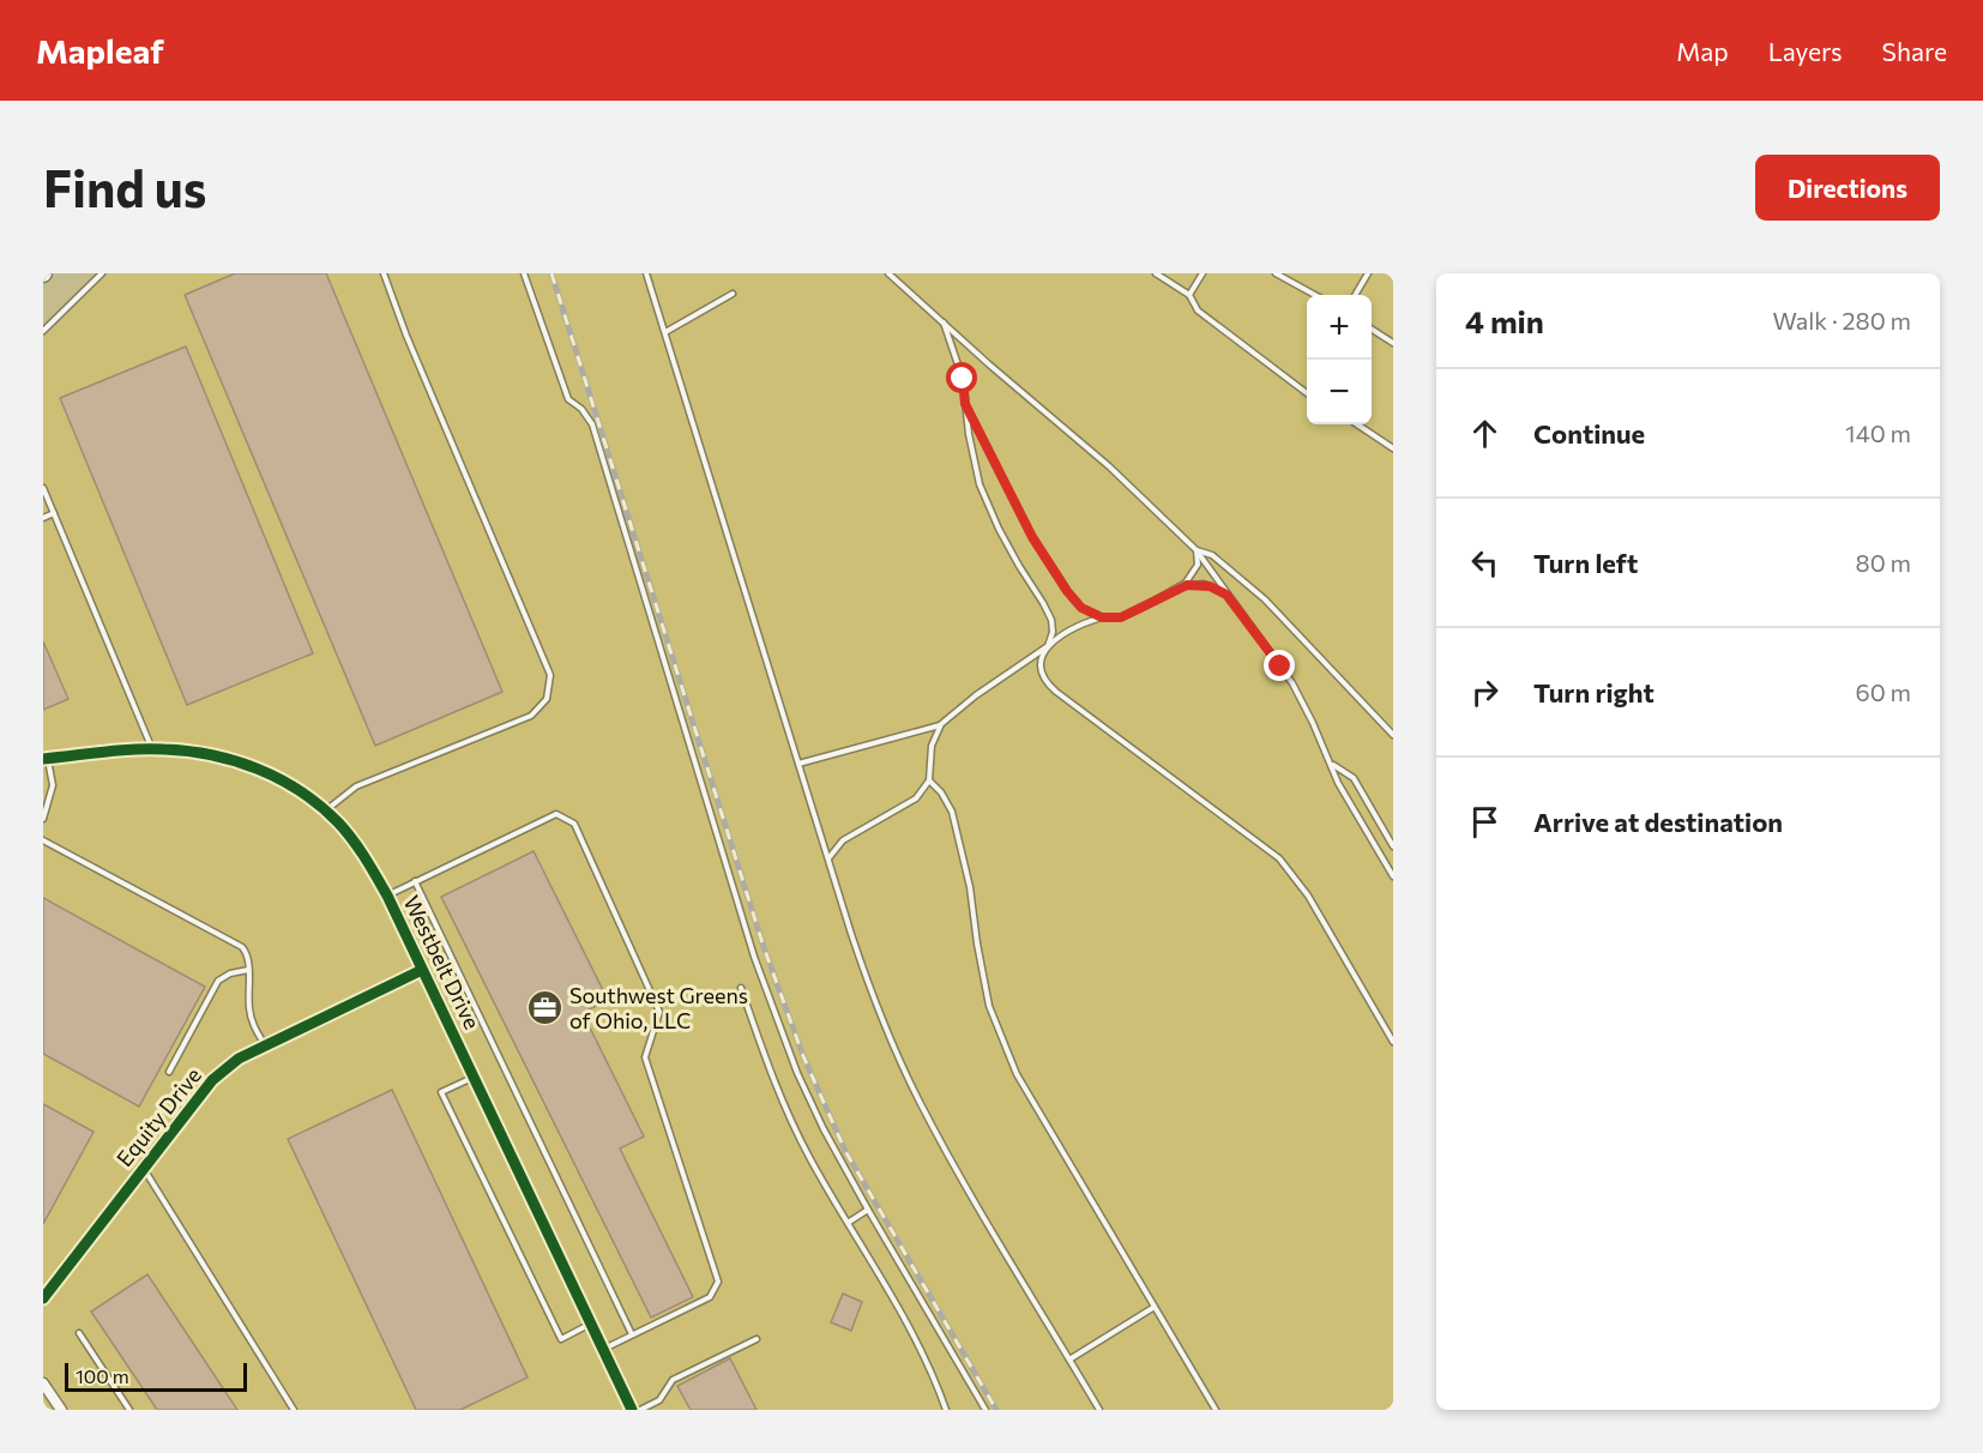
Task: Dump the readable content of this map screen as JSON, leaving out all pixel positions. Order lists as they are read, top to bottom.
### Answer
{
  "streets": {
    "street": ["Westbelt Drive", "Equity Drive"]
  },
  "crossings": [
    ["Westbelt Drive", "Equity Drive"]
  ],
  "places": {
    "office": ["Southwest Greens of Ohio, LLC"]
  },
  "scale_bar": "100 m",
  "page": {
    "header": "Mapleaf",
    "nav": ["Map", "Layers", "Share"],
    "buttons": "Directions",
    "title": "Find us",
    "heading": ["4 min", "Walk · 280 m"],
    "map_buttons": ["+", "−"],
    "list": [
      ["Continue", "140 m"],
      ["Turn left", "80 m"],
      ["Turn right", "60 m"],
      "Arrive at destination"
    ],
    "scale": "100 m"
  }
}
